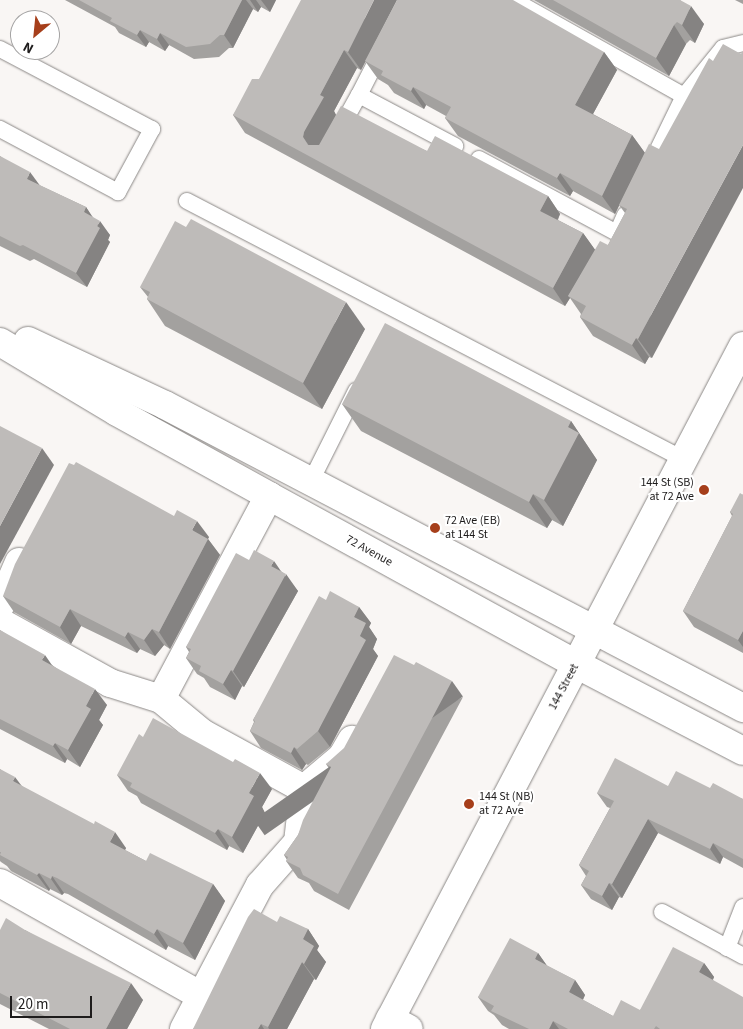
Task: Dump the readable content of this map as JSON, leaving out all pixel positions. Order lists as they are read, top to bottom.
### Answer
{
  "streets": {
    "main road": ["72 Avenue", "144 Street"]
  },
  "crossings": [
    ["72 Avenue", "144 Street"]
  ],
  "places": ["144 St (SB) at 72 Ave", "72 Ave (EB) at 144 St", "144 St (NB) at 72 Ave"],
  "scale_bar": "20 m",
  "north": "bottom left"
}
